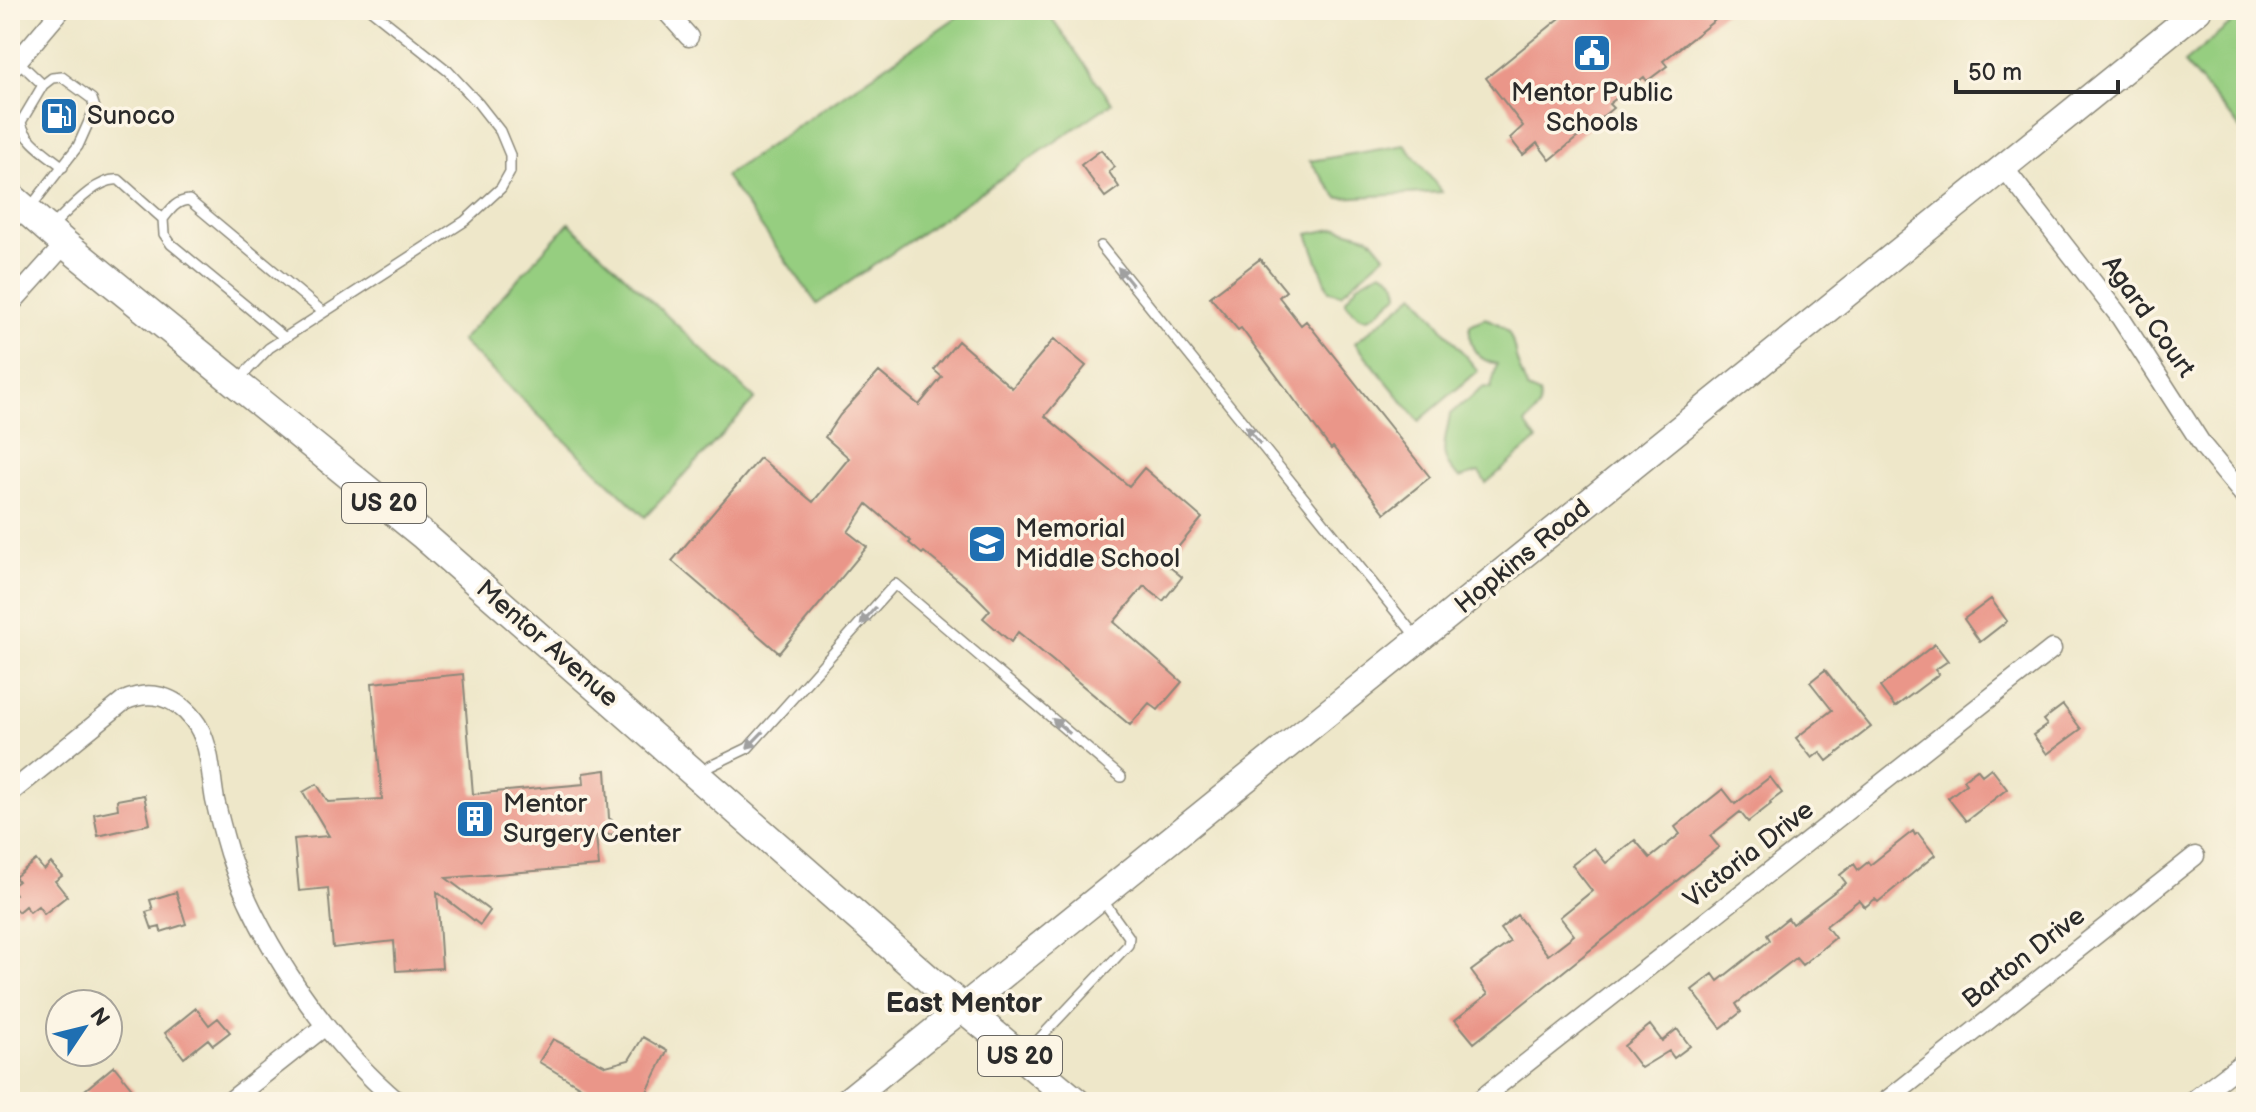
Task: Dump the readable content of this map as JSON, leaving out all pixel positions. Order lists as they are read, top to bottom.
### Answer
{
  "streets": {
    "main road": ["US 20", "Mentor Avenue"],
    "street": [
      "Agard Court",
      "Hopkins Road",
      "Victoria Drive",
      "Barton Drive"
    ]
  },
  "crossings": [
    ["Agard Court", "Hopkins Road"],
    ["Hopkins Road", "Mentor Avenue"]
  ],
  "districts": ["East Mentor"],
  "places": {
    "public building": ["Mentor Public Schools"],
    "fuel station": ["Sunoco"],
    "school or university": ["Memorial Middle School"],
    "building": ["Mentor Surgery Center"]
  },
  "scale_bar": "50 m",
  "north": "top right"
}
